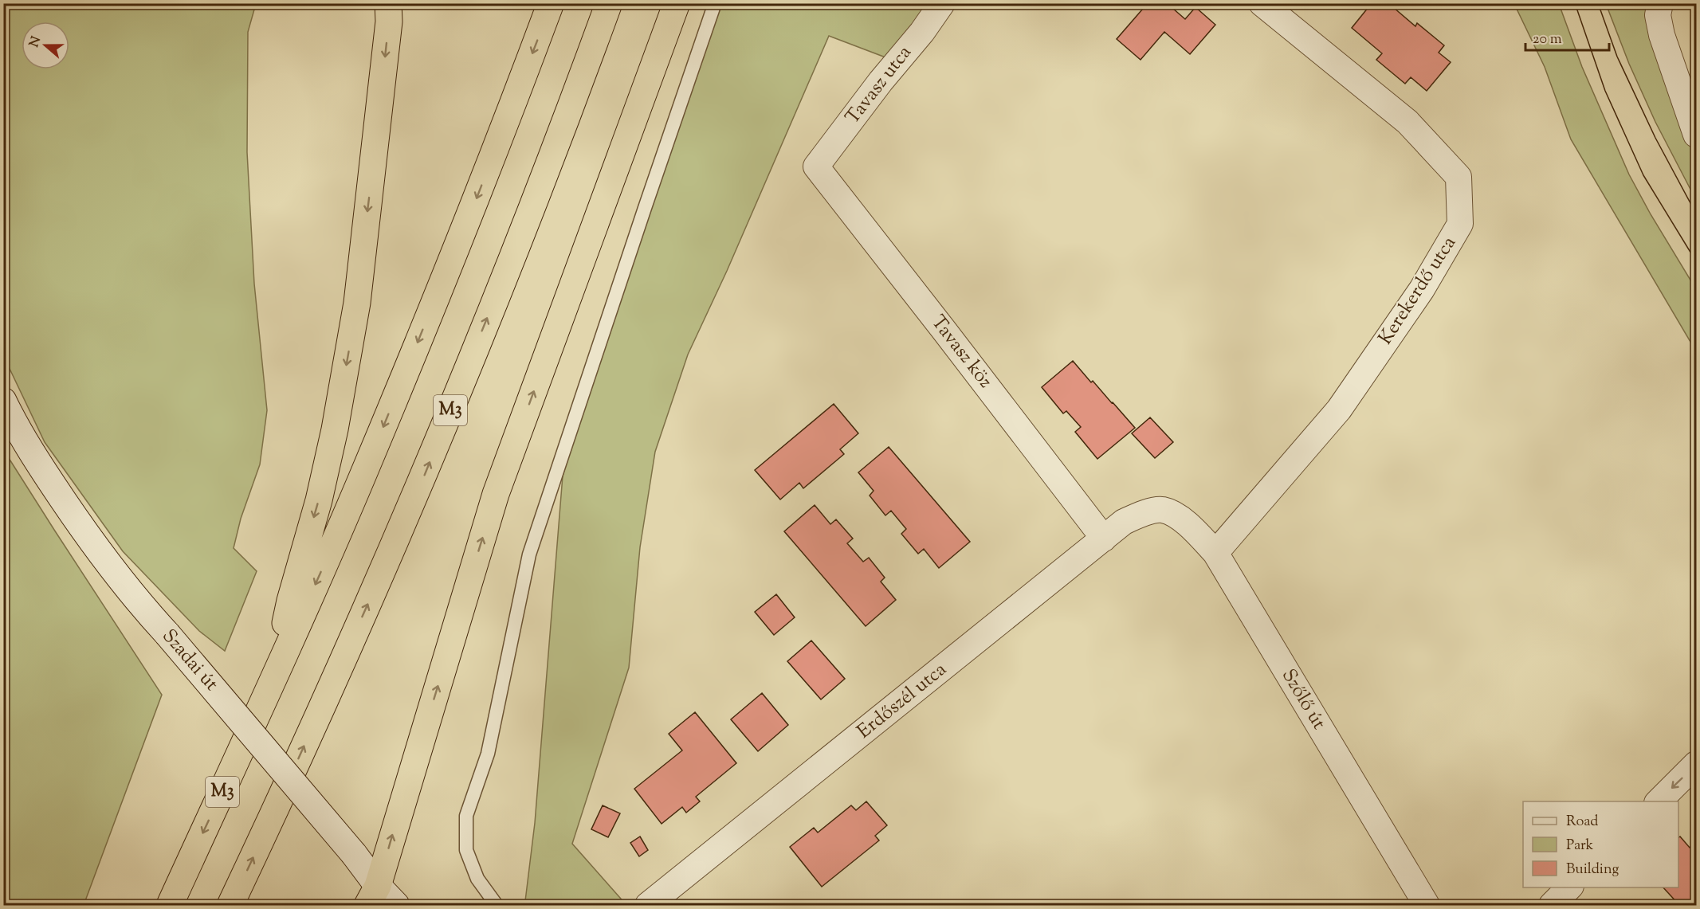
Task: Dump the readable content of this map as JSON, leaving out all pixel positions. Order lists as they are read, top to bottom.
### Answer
{
  "streets": {
    "highway": ["M3"],
    "street": [
      "Tavasz utca",
      "Kerekerdő utca",
      "Tavasz köz",
      "Szadai út",
      "Szőlő út",
      "Erdőszél utca"
    ]
  },
  "crossings": [
    ["Tavasz utca", "Tavasz köz"],
    ["Kerekerdő utca", "Szőlő út"],
    ["Tavasz köz", "Erdőszél utca"],
    ["Szőlő út", "Erdőszél utca"]
  ],
  "legend": ["Road", "Park", "Building"],
  "scale_bar": "20 m",
  "north": "left"
}
